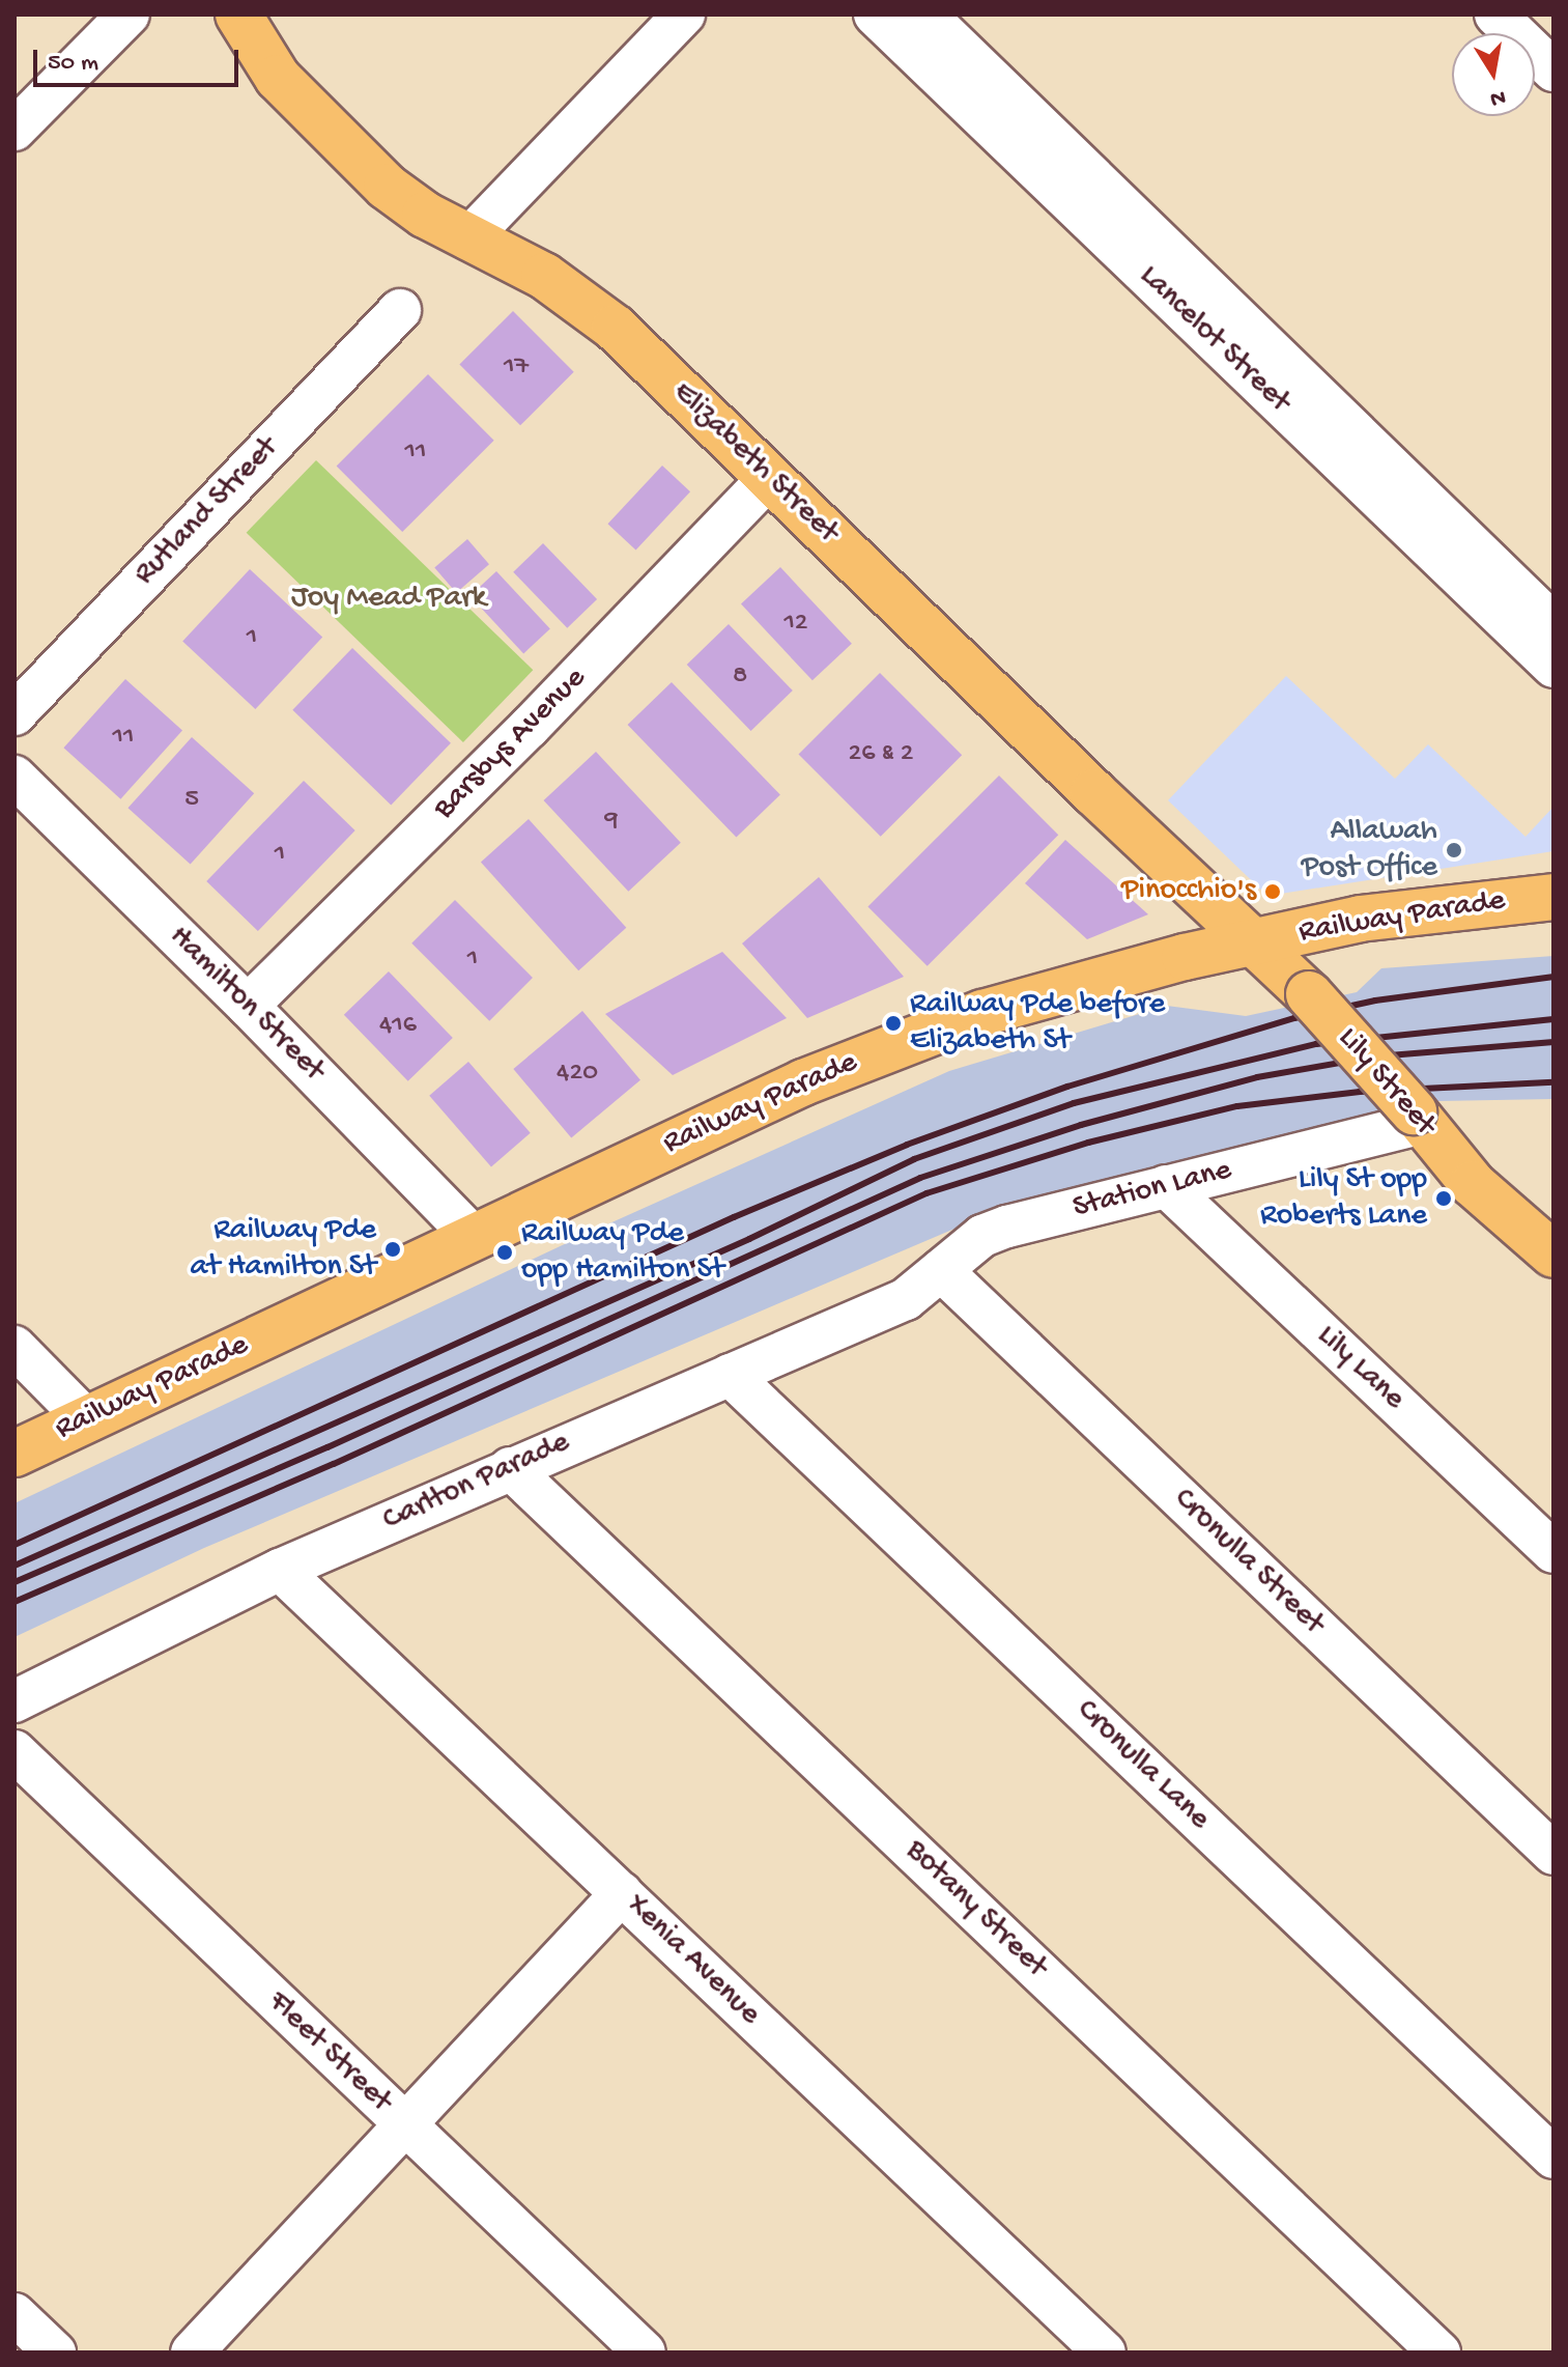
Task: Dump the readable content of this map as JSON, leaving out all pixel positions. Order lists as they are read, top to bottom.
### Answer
{
  "streets": {
    "main road": ["Elizabeth Street", "Railway Parade", "Lily Street"],
    "street": [
      "Lancelot Street",
      "Rutland Street",
      "Barsbys Avenue",
      "Hamilton Street",
      "Station Lane",
      "Lily Lane",
      "Carlton Parade",
      "Cronulla Street",
      "Cronulla Lane",
      "Botany Street",
      "Xenia Avenue",
      "Fleet Street"
    ]
  },
  "crossings": [
    ["Elizabeth Street", "Barsbys Avenue"],
    ["Elizabeth Street", "Railway Parade"],
    ["Elizabeth Street", "Lily Street"],
    ["Barsbys Avenue", "Hamilton Street"],
    ["Railway Parade", "Hamilton Street"],
    ["Railway Parade", "Lily Street"],
    ["Lily Street", "Station Lane"],
    ["Station Lane", "Lily Lane"],
    ["Station Lane", "Carlton Parade"],
    ["Station Lane", "Cronulla Street"],
    ["Carlton Parade", "Cronulla Street"],
    ["Carlton Parade", "Cronulla Lane"],
    ["Carlton Parade", "Botany Street"],
    ["Carlton Parade", "Xenia Avenue"]
  ],
  "parks": ["Joy Mead Park"],
  "places": [
    "Allawah Post Office",
    "Pinocchio's",
    "Railway Pde before Elizabeth St",
    "Lily St opp Roberts Lane",
    "Railway Pde at Hamilton St",
    "Railway Pde opp Hamilton St"
  ],
  "house_numbers": [
    "17",
    "11",
    "12",
    "1",
    "8",
    "11",
    "26 & 2",
    "5",
    "9",
    "1",
    "1",
    "416",
    "420"
  ],
  "scale_bar": "50 m",
  "north": "bottom"
}
